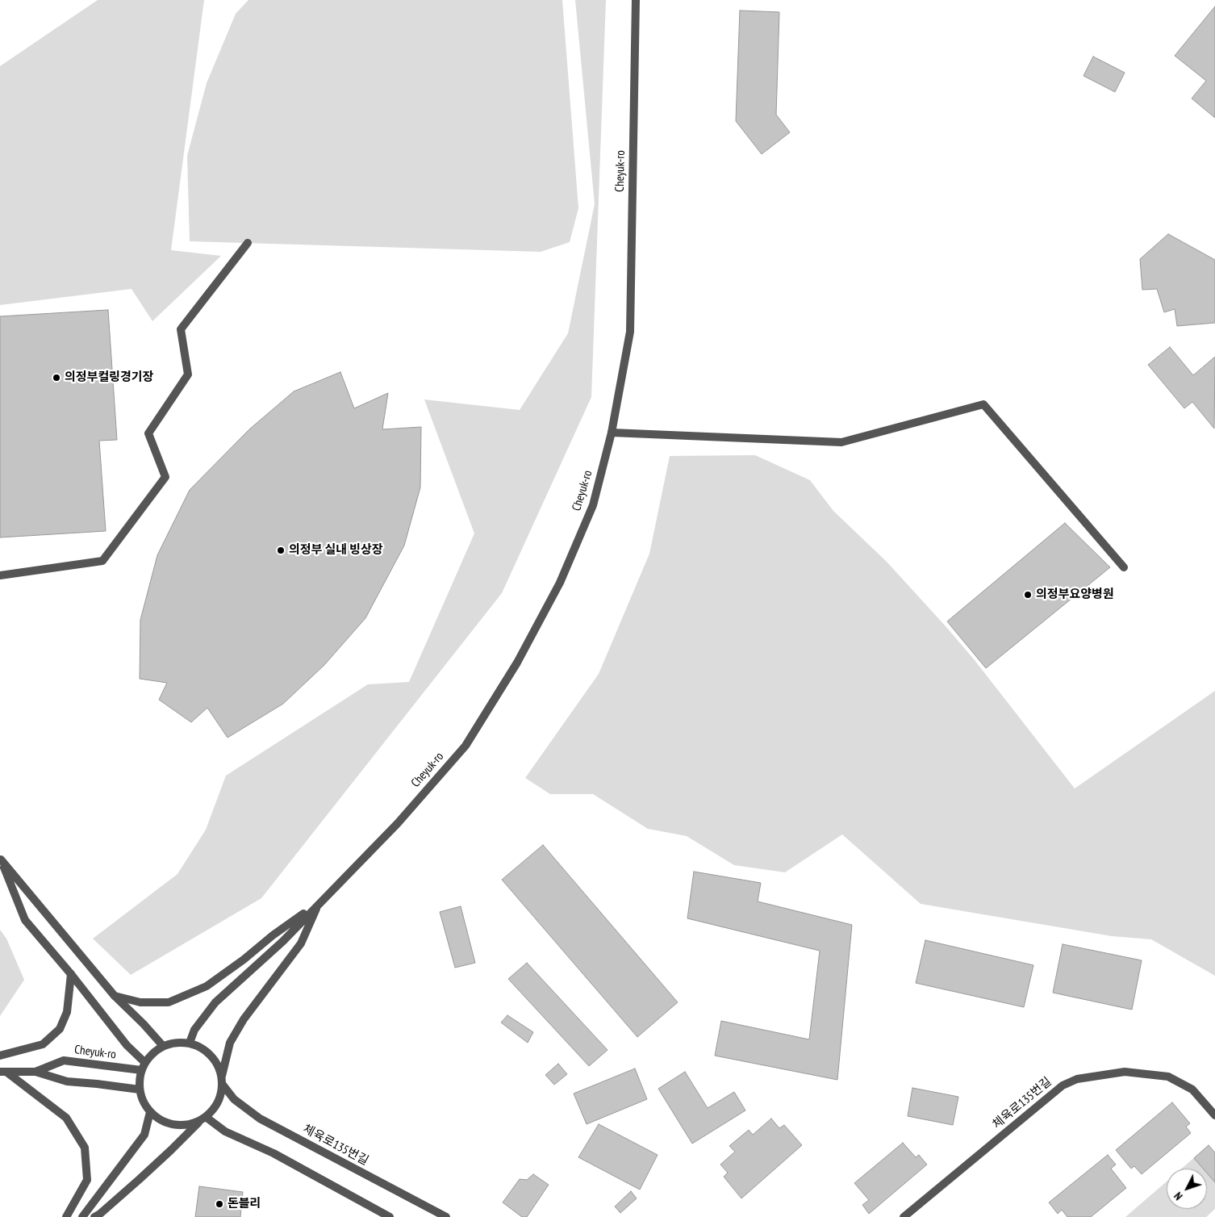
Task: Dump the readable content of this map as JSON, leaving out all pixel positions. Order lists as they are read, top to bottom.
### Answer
{
  "streets": {
    "street": ["Cheyuk-ro", "체육로135번길"]
  },
  "crossings": [
    ["Cheyuk-ro", "체육로135번길"]
  ],
  "places": [
    "의정부컬링경기장",
    "의정부 실내 빙상장",
    "의정부요양병원",
    "돈블리"
  ],
  "north": "bottom left"
}
